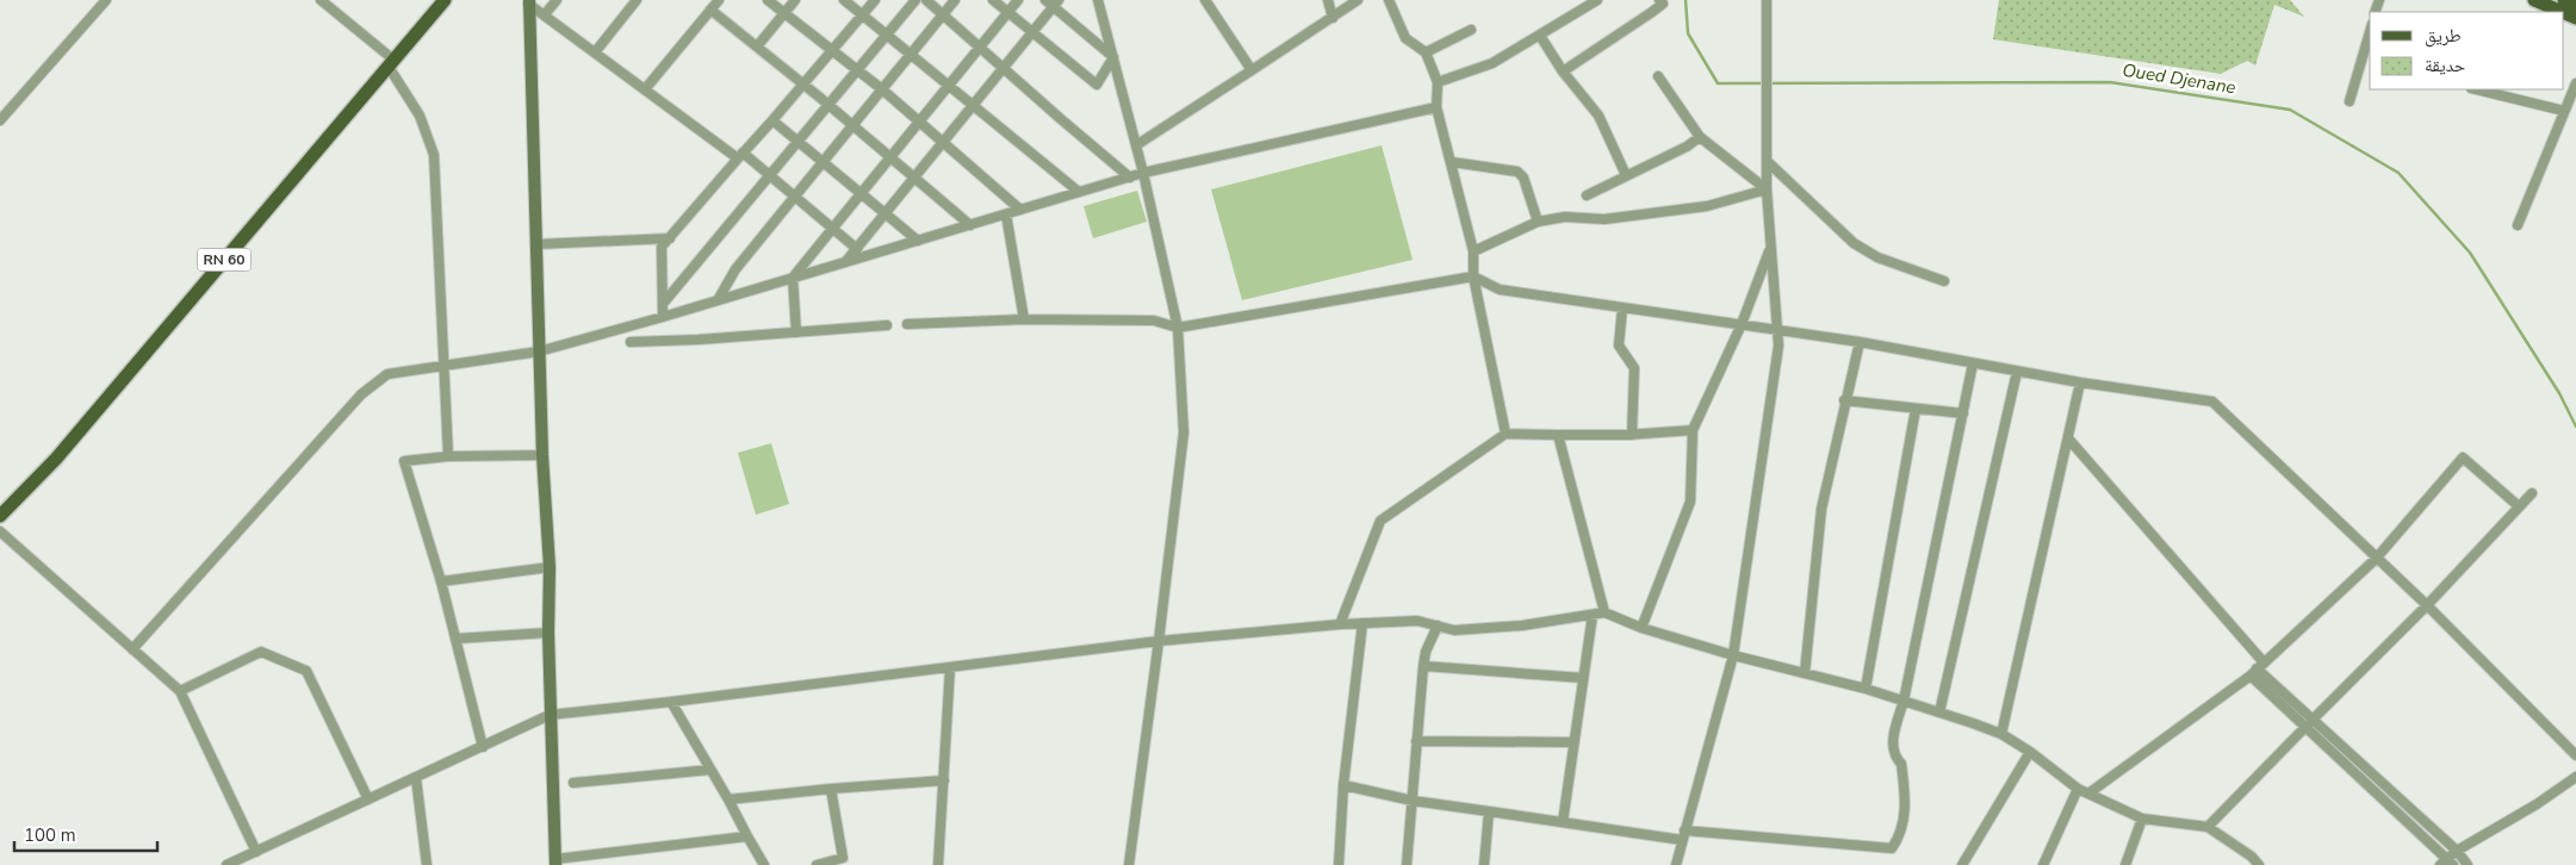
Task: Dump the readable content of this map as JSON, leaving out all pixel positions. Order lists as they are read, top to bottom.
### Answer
{
  "streets": {
    "main road": ["RN 60"]
  },
  "water": ["Oued Djenane"],
  "legend": ["طريق", "حديقة"],
  "scale_bar": "100 m"
}
